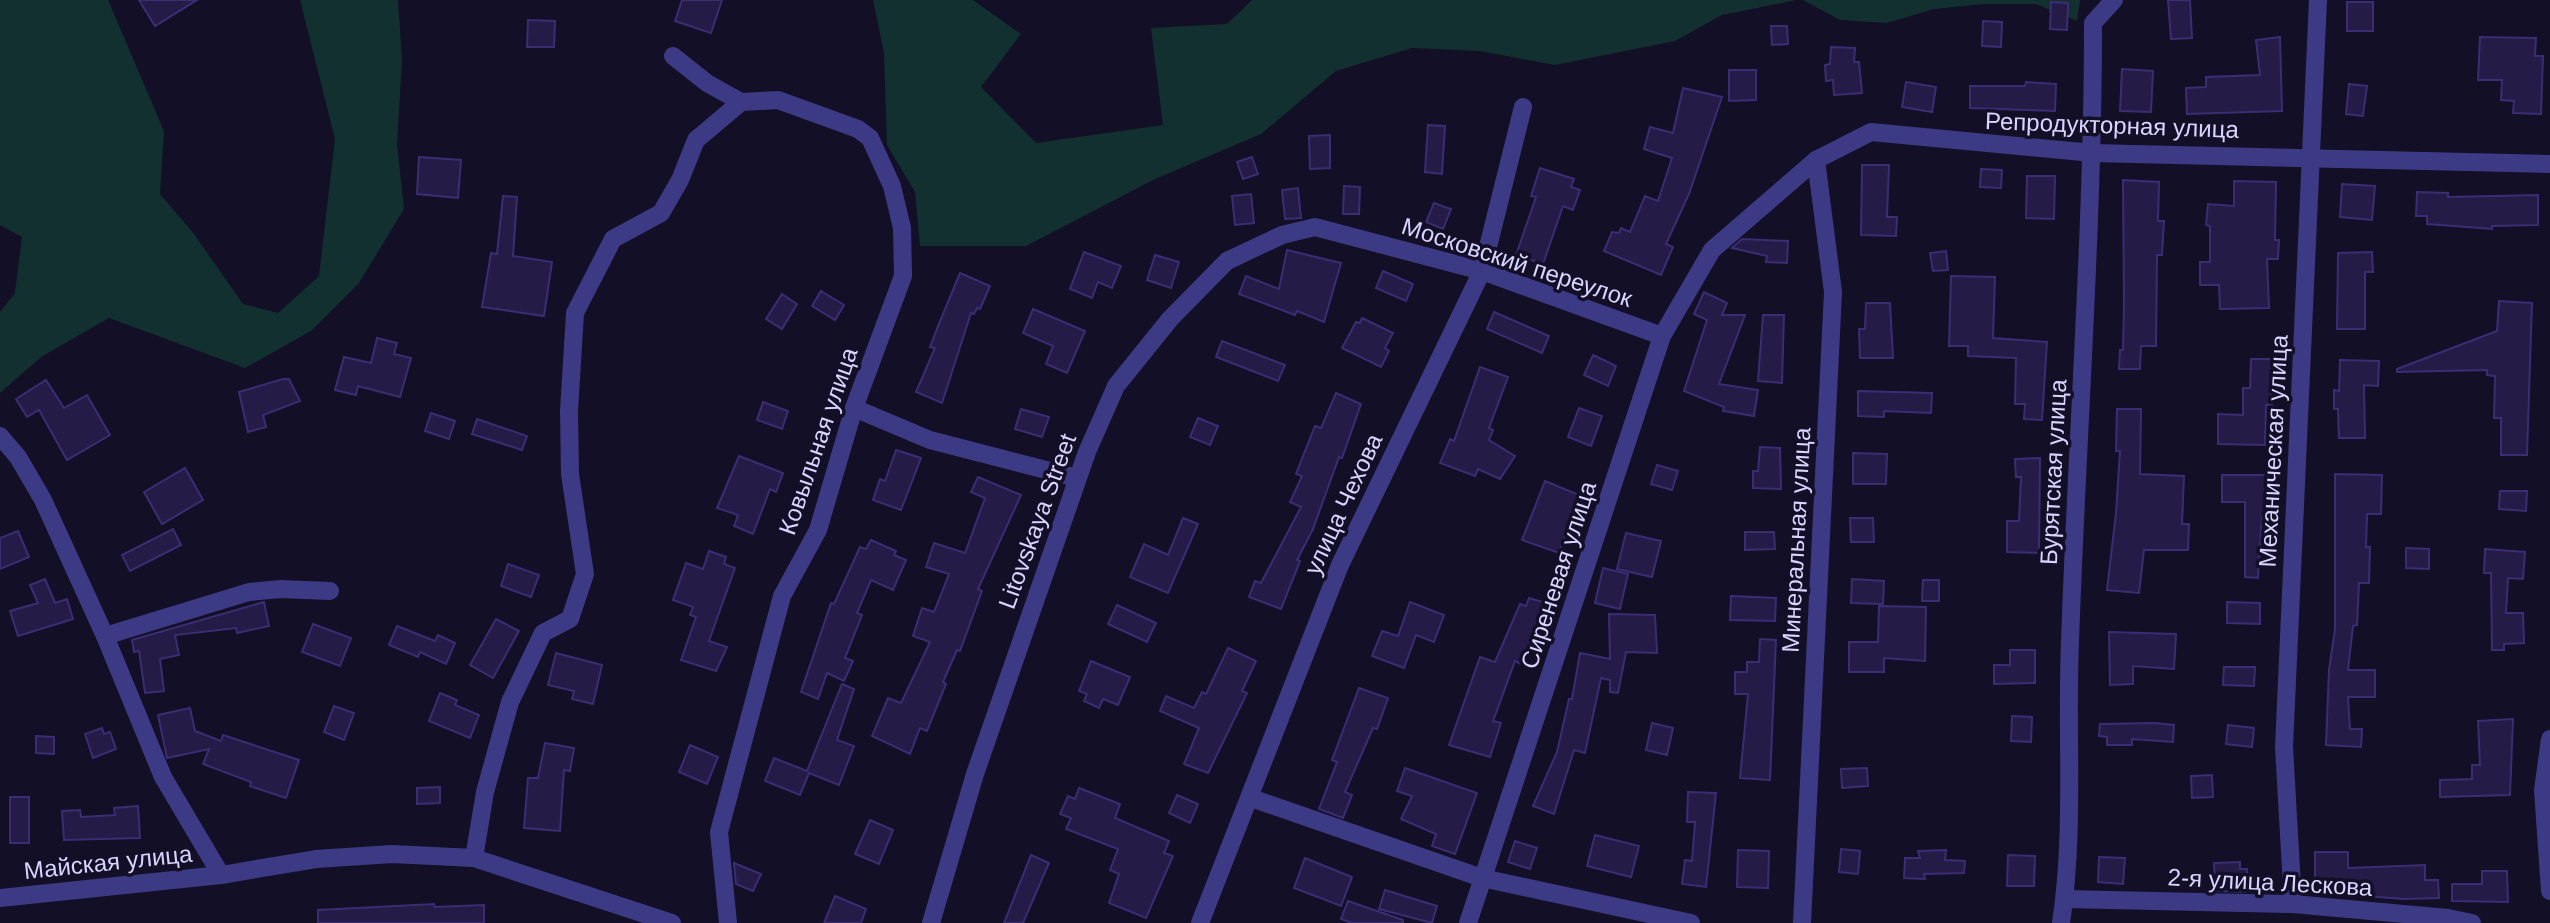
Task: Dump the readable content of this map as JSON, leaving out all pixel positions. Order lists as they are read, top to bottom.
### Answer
{
  "streets": {
    "street": [
      "Репродукторная улица",
      "Московский переулок",
      "Ковыльная улица",
      "Механическая улица",
      "Бурятская улица",
      "улица Чехова",
      "Litovskaya Street",
      "Минеральная улица",
      "Сиреневая улица",
      "Майская улица",
      "2-я улица Лескова"
    ]
  },
  "crossings": [
    ["Репродукторная улица", "Механическая улица"],
    ["Репродукторная улица", "Бурятская улица"],
    ["Репродукторная улица", "Минеральная улица"],
    ["Репродукторная улица", "Сиреневая улица"],
    ["Московский переулок", "улица Чехова"],
    ["Московский переулок", "Litovskaya Street"],
    ["Московский переулок", "Сиреневая улица"],
    ["Механическая улица", "2-я улица Лескова"],
    ["Бурятская улица", "2-я улица Лескова"]
  ]
}
